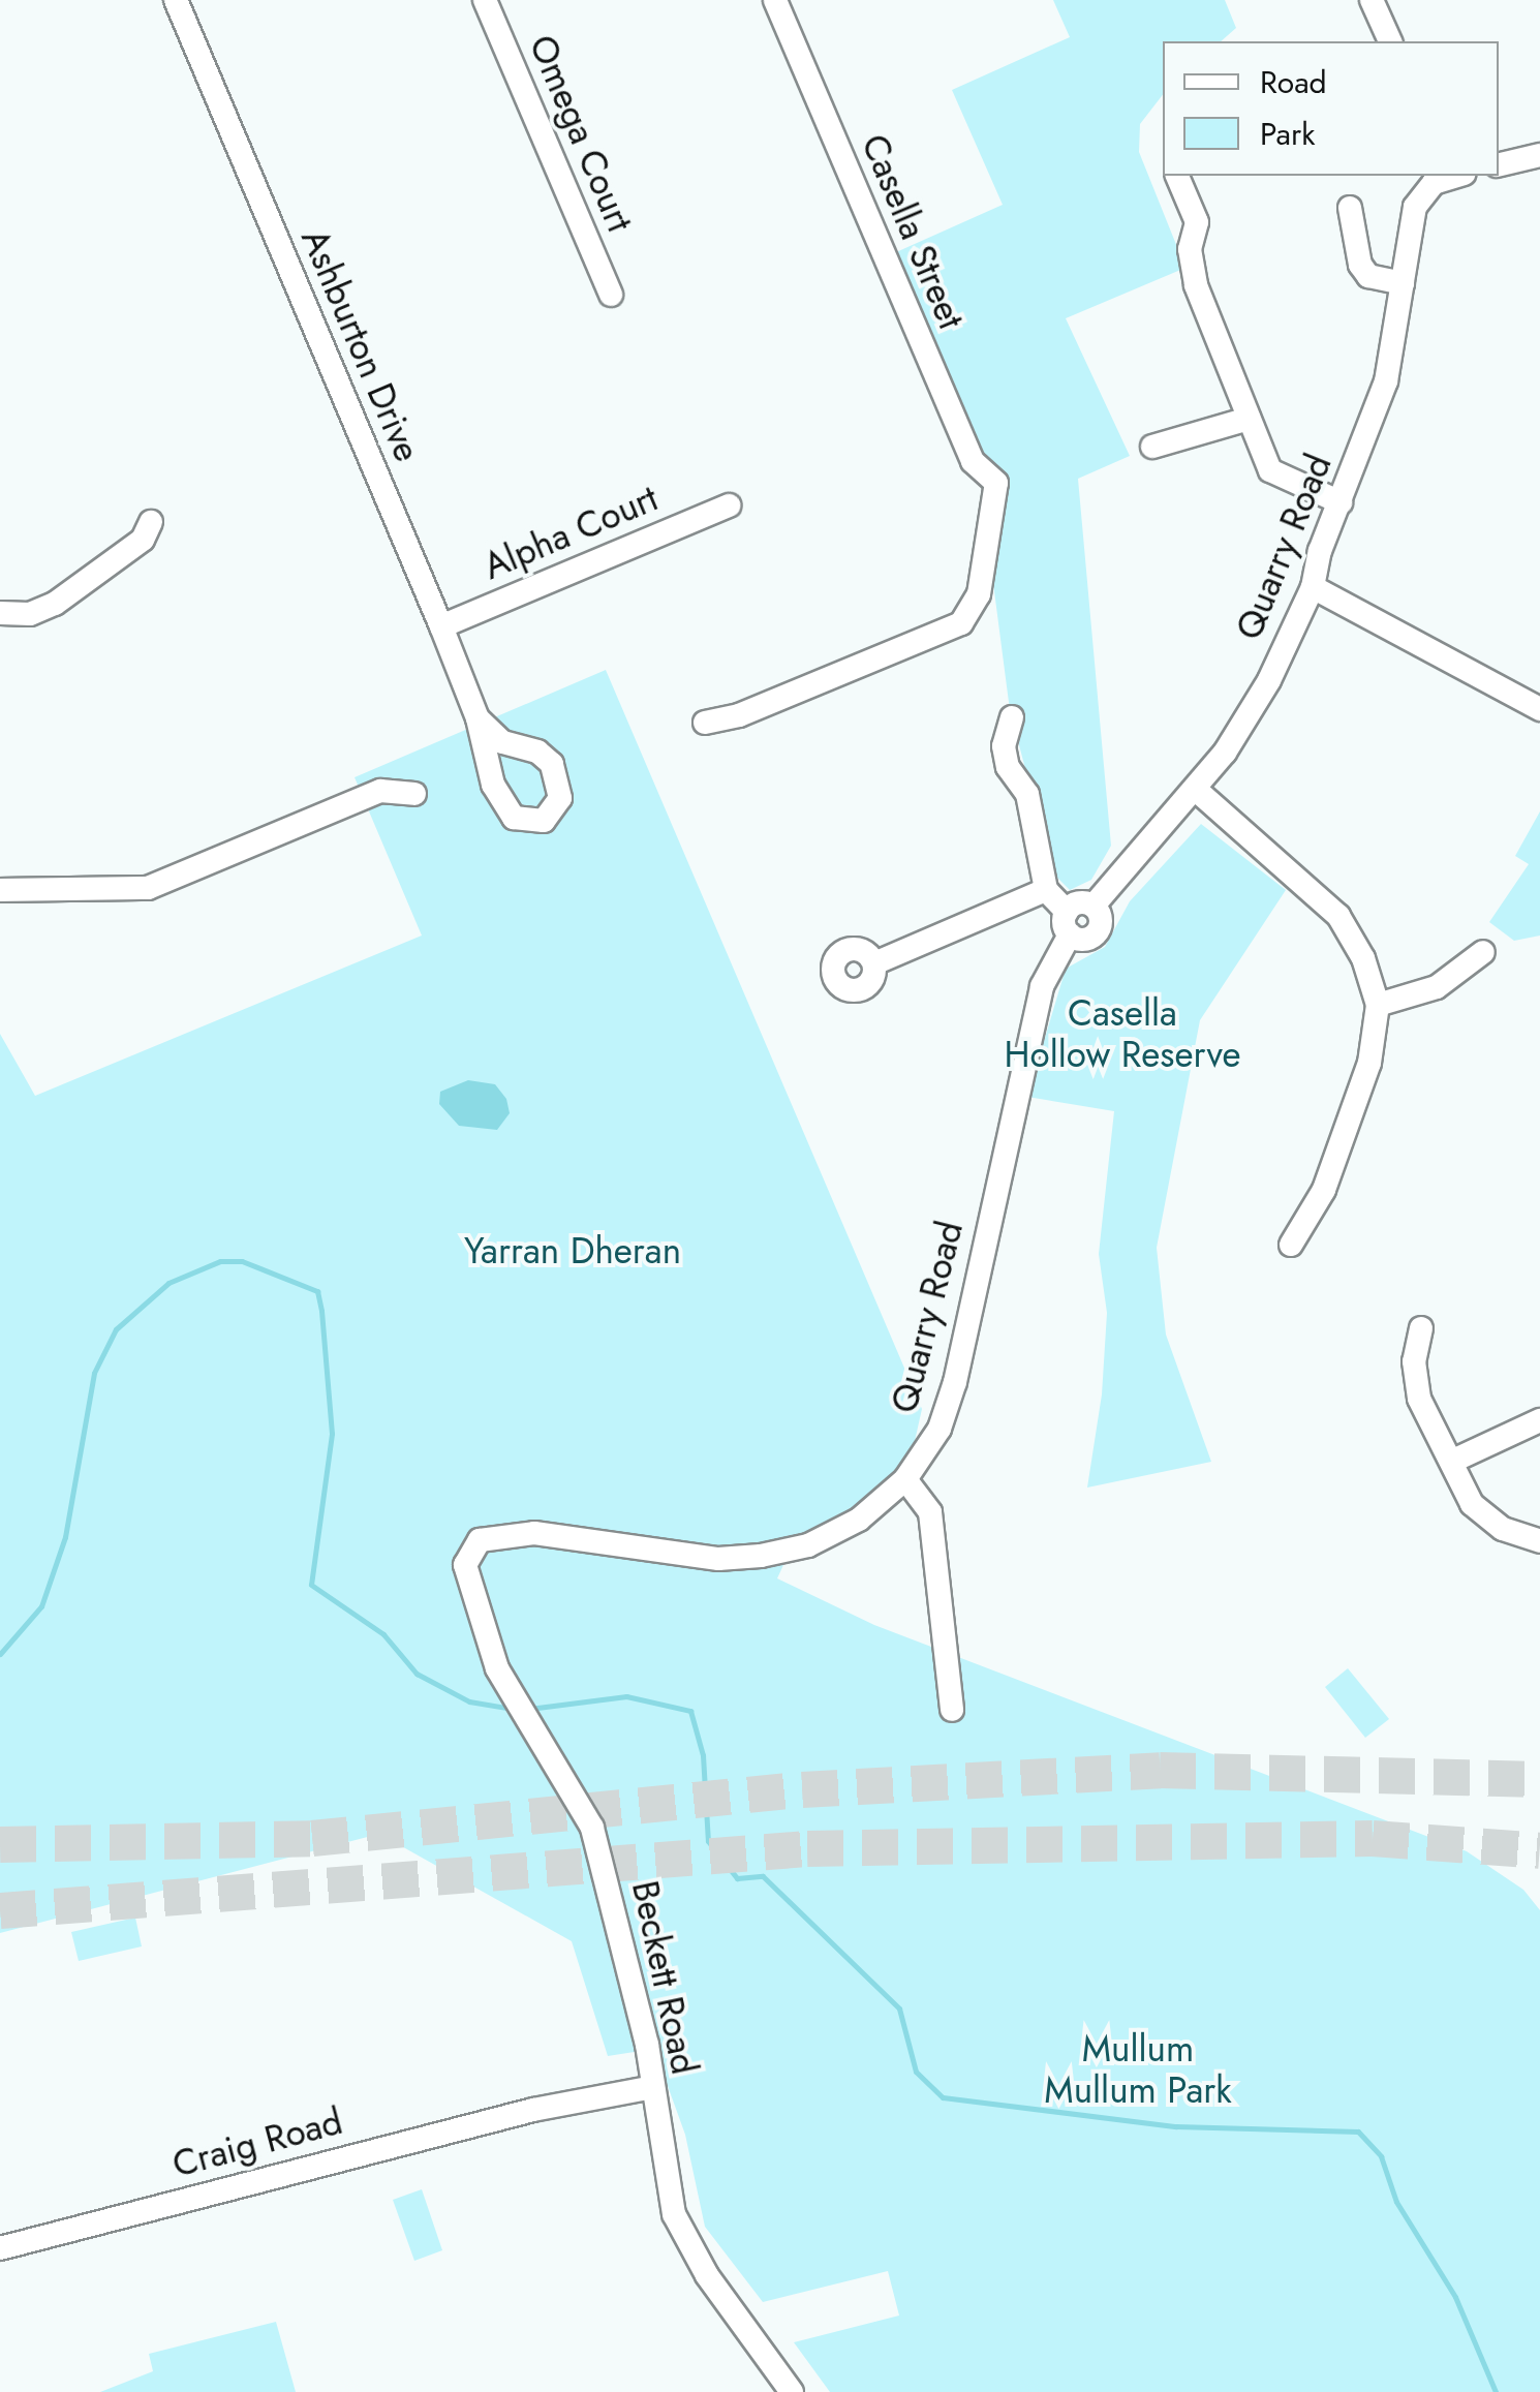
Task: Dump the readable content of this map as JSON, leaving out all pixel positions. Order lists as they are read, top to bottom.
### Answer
{
  "streets": {
    "street": [
      "Omega Court",
      "Casella Street",
      "Ashburton Drive",
      "Alpha Court",
      "Quarry Road",
      "Beckett Road",
      "Craig Road"
    ]
  },
  "crossings": [
    ["Ashburton Drive", "Alpha Court"],
    ["Quarry Road", "Beckett Road"],
    ["Beckett Road", "Craig Road"]
  ],
  "parks": ["Casella Hollow Reserve", "Yarran Dheran", "Mullum Mullum Park"],
  "legend": ["Road", "Park"]
}
